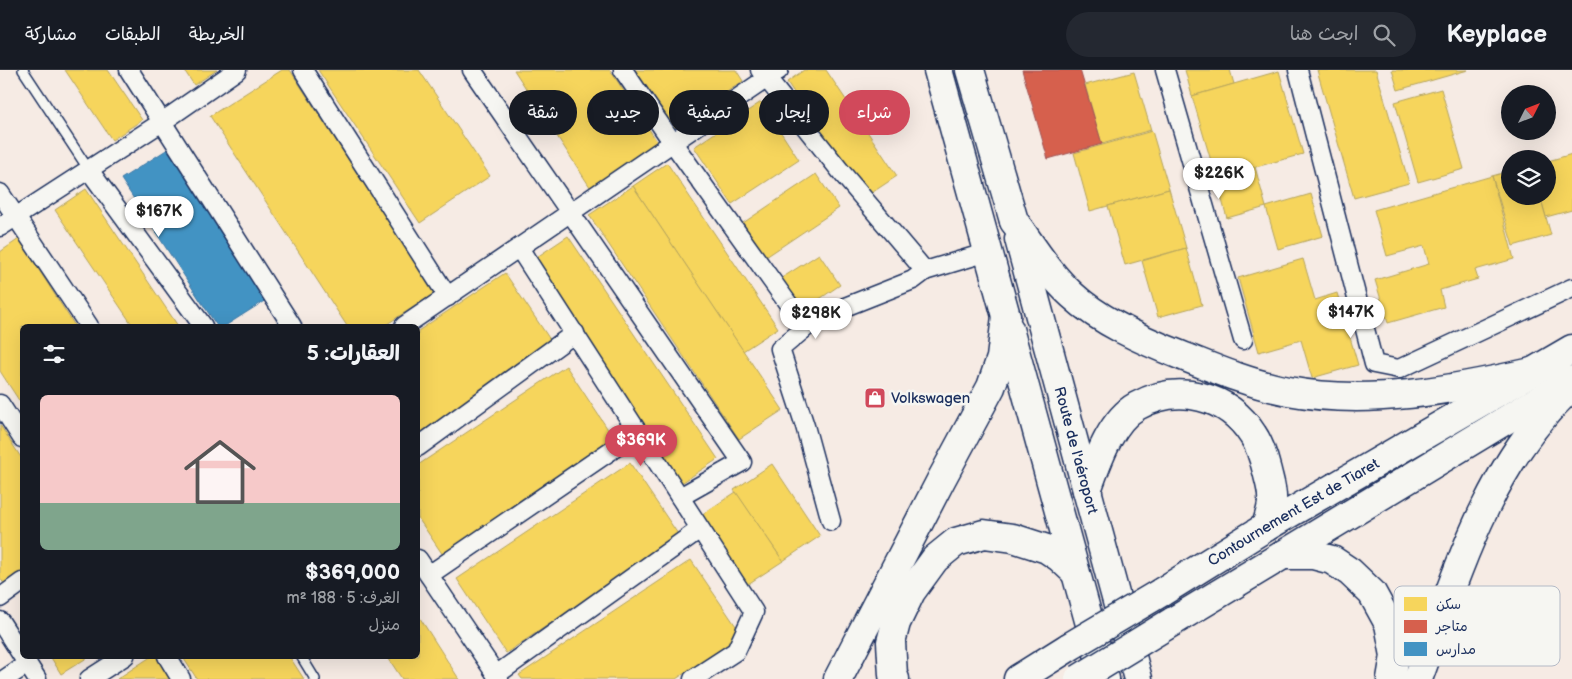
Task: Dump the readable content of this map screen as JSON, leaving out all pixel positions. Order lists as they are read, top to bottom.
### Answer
{
  "streets": {
    "main road": ["Route de l'aéroport", "Contournement Est de Tiaret"]
  },
  "places": {
    "shop": ["Volkswagen"]
  },
  "legend": ["سكن", "متاجر", "مدارس"],
  "north": "top right",
  "page": {
    "header": "Keyplace",
    "search": "ابحث هنا",
    "nav": ["الخريطة", "الطبقات", "مشاركة"],
    "chip": [
      "شراء",
      "إيجار",
      "تصفية",
      "جديد",
      "شقة"
    ],
    "price": [
      "$226K",
      "$167K",
      "$147K",
      "$298K",
      "$369K"
    ],
    "heading": "العقارات: 5",
    "list": [
      {
        "name": "$369,000",
        "note": "الغرف: 5 · 188 m² · منزل"
      }
    ]
  }
}
